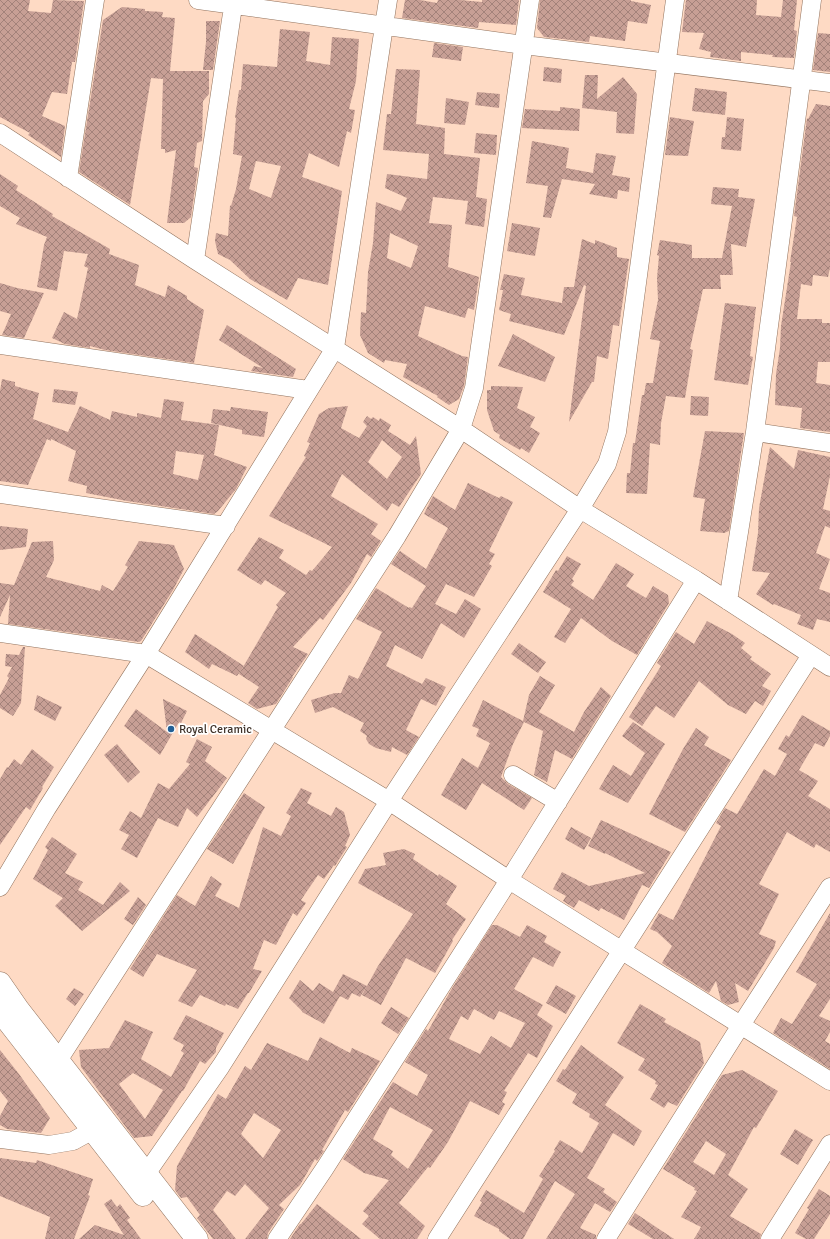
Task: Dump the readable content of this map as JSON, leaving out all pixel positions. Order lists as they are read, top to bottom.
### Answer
{
  "places": ["Royal Ceramic"]
}
